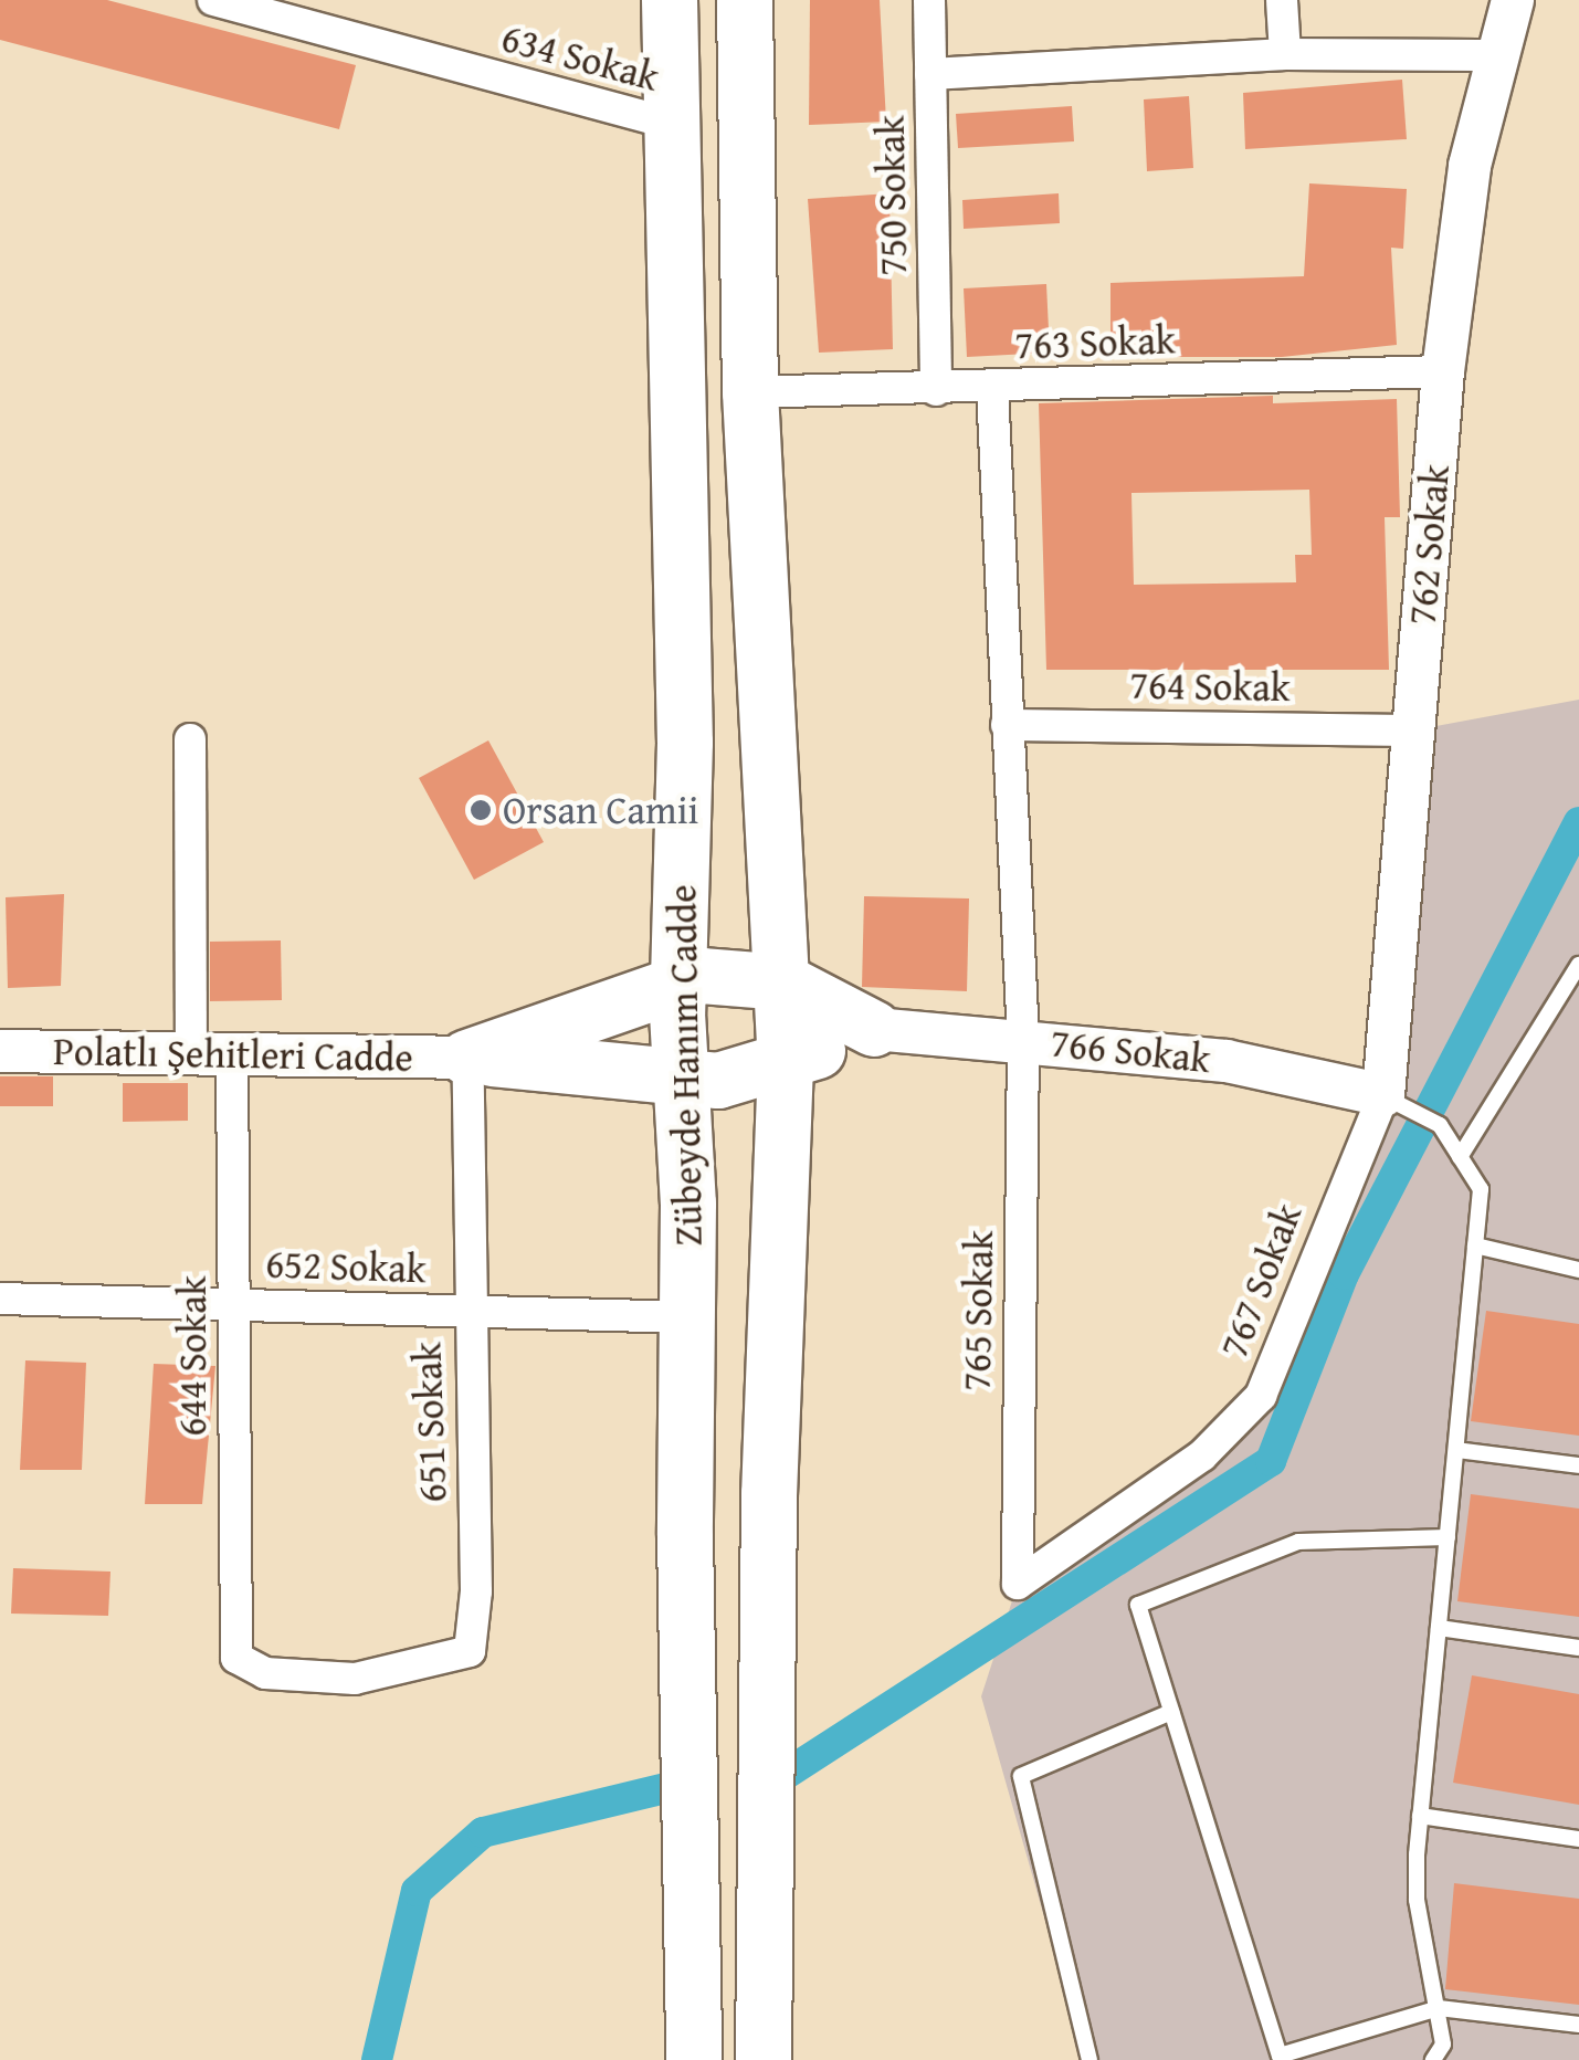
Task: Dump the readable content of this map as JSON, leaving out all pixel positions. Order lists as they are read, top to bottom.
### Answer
{
  "streets": {
    "highway": ["Zübeyde Hanım Cadde"],
    "street": [
      "634 Sokak",
      "750 Sokak",
      "763 Sokak",
      "762 Sokak",
      "764 Sokak",
      "766 Sokak",
      "Polatlı Şehitleri Cadde",
      "652 Sokak",
      "767 Sokak",
      "765 Sokak",
      "644 Sokak",
      "651 Sokak"
    ]
  },
  "crossings": [
    ["634 Sokak", "Zübeyde Hanım Cadde"],
    ["750 Sokak", "763 Sokak"],
    ["763 Sokak", "762 Sokak"],
    ["763 Sokak", "765 Sokak"],
    ["762 Sokak", "764 Sokak"],
    ["762 Sokak", "766 Sokak"],
    ["762 Sokak", "767 Sokak"],
    ["764 Sokak", "765 Sokak"],
    ["766 Sokak", "767 Sokak"],
    ["766 Sokak", "765 Sokak"],
    ["Polatlı Şehitleri Cadde", "644 Sokak"],
    ["Polatlı Şehitleri Cadde", "651 Sokak"],
    ["Zübeyde Hanım Cadde", "652 Sokak"],
    ["652 Sokak", "644 Sokak"],
    ["652 Sokak", "651 Sokak"],
    ["767 Sokak", "765 Sokak"],
    ["644 Sokak", "651 Sokak"]
  ],
  "places": ["Orsan Camii"]
}
